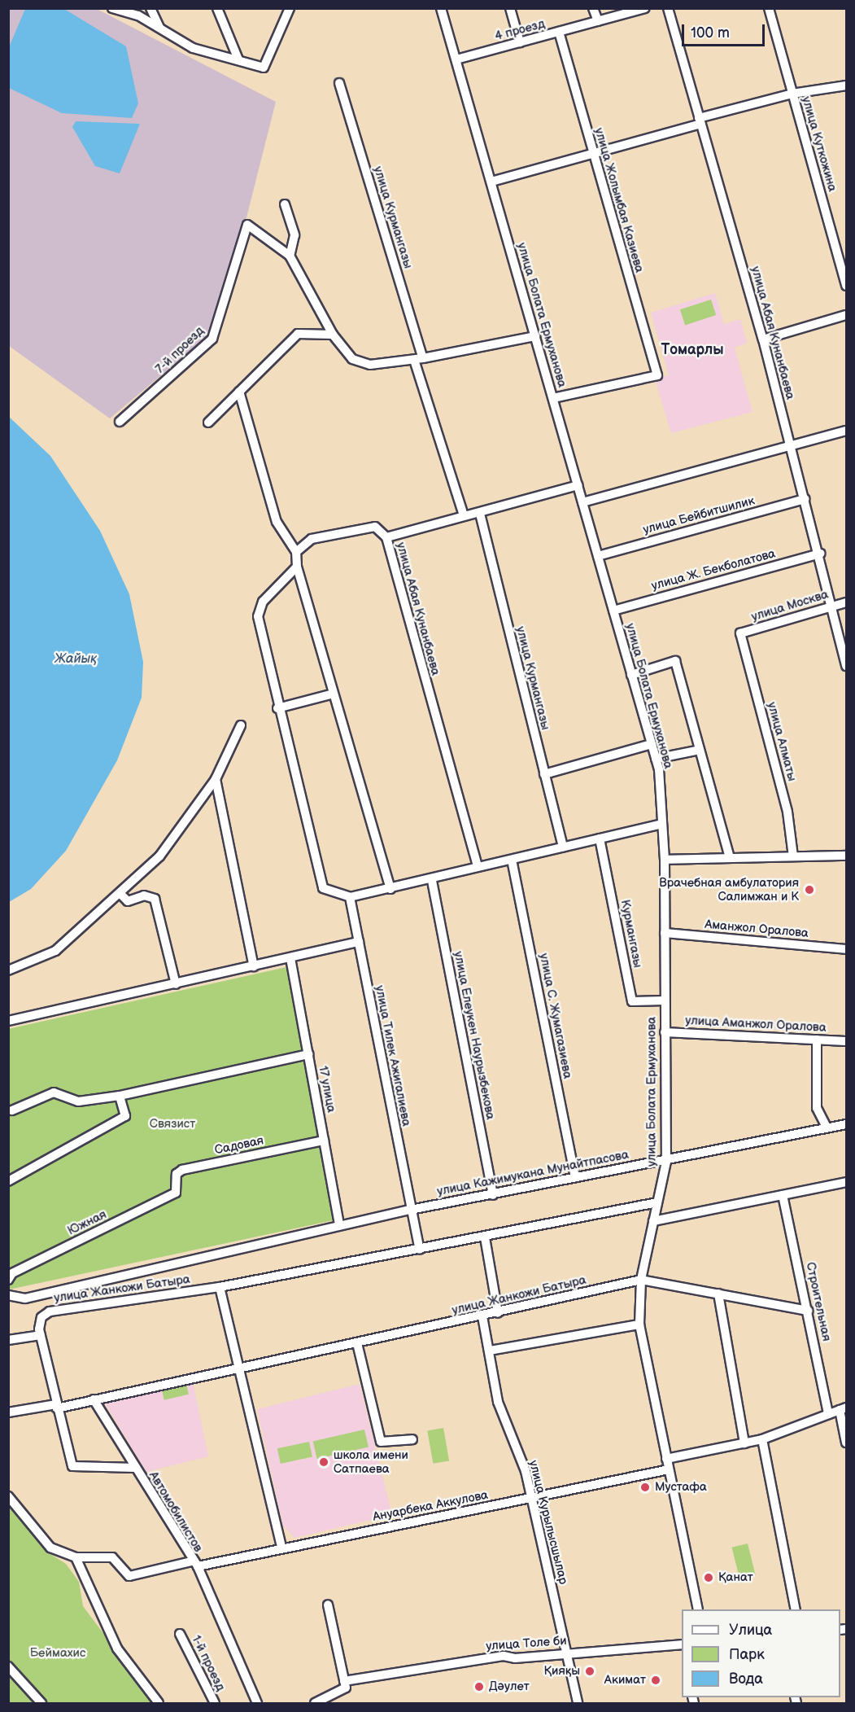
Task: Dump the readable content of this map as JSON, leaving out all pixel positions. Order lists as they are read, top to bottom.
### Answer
{
  "streets": {
    "street": [
      "4 проезд",
      "улица Куткожина",
      "улица Жолымбая Казиева",
      "улица Курмангазы",
      "улица Болата Ермуханова",
      "улица Абая Кунанбаева",
      "7-й проезд",
      "улица Бейбитшилик",
      "улица Ж. Бекболатова",
      "улица Москва",
      "улица Алматы",
      "Аманжол Оралова",
      "Курмангазы",
      "улица С. Жумагазиева",
      "улица Аманжол Оралова",
      "улица Елеукен Наурызбекова",
      "улица Тилек Ажигалиева",
      "17 улица",
      "Садовая",
      "улица Кажимукана Мунайтпасова",
      "Южная",
      "улица Жанкожи Батыра",
      "Строительная",
      "Ануарбека Аккулова",
      "Автомобилистов",
      "улица Курылысшылар",
      "улица Толе би",
      "1-й проезд"
    ]
  },
  "crossings": [
    ["4 проезд", "улица Жолымбая Казиева"],
    ["4 проезд", "улица Болата Ермуханова"],
    ["улица Жолымбая Казиева", "улица Болата Ермуханова"],
    ["улица Болата Ермуханова", "улица Бейбитшилик"],
    ["улица Болата Ермуханова", "улица Ж. Бекболатова"],
    ["улица Болата Ермуханова", "Аманжол Оралова"],
    ["улица Болата Ермуханова", "Курмангазы"],
    ["улица Болата Ермуханова", "улица Аманжол Оралова"],
    ["улица Болата Ермуханова", "улица Кажимукана Мунайтпасова"],
    ["улица Болата Ермуханова", "улица Жанкожи Батыра"],
    ["улица Болата Ермуханова", "Ануарбека Аккулова"],
    ["улица Абая Кунанбаева", "улица Бейбитшилик"],
    ["улица Абая Кунанбаева", "улица Ж. Бекболатова"],
    ["улица Абая Кунанбаева", "улица Москва"],
    ["улица Москва", "улица Алматы"],
    ["улица С. Жумагазиева", "улица Кажимукана Мунайтпасова"],
    ["улица Елеукен Наурызбекова", "улица Кажимукана Мунайтпасова"],
    ["улица Тилек Ажигалиева", "улица Кажимукана Мунайтпасова"],
    ["улица Тилек Ажигалиева", "улица Жанкожи Батыра"],
    ["17 улица", "Садовая"],
    ["17 улица", "улица Кажимукана Мунайтпасова"],
    ["Садовая", "Южная"],
    ["улица Жанкожи Батыра", "Строительная"],
    ["улица Жанкожи Батыра", "Автомобилистов"],
    ["улица Жанкожи Батыра", "улица Курылысшылар"],
    ["Ануарбека Аккулова", "Автомобилистов"],
    ["Ануарбека Аккулова", "улица Курылысшылар"],
    ["улица Курылысшылар", "улица Толе би"]
  ],
  "districts": ["Томарлы"],
  "water": ["Жайық"],
  "parks": ["Связист", "Беймахис"],
  "places": [
    "Врачебная амбулатория Салимжан и К",
    "школа имени Сатпаева",
    "Мустафа",
    "Қанат",
    "Қияқы",
    "Акимат",
    "Дәулет"
  ],
  "legend": ["Улица", "Парк", "Вода"],
  "scale_bar": "100 m"
}
